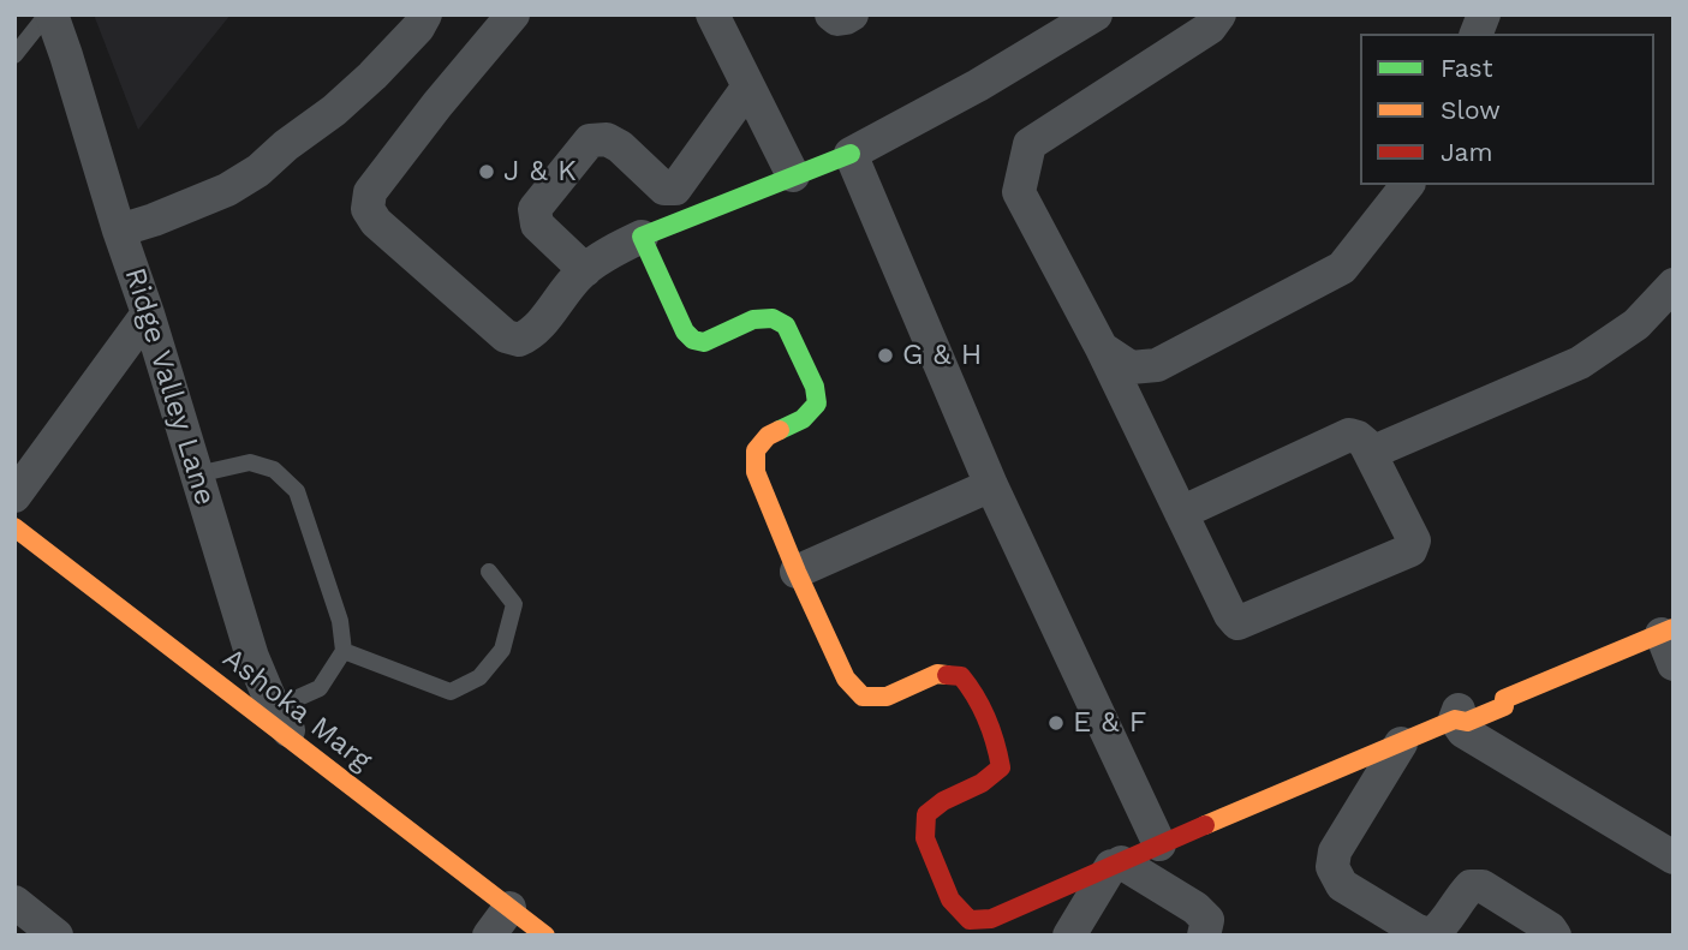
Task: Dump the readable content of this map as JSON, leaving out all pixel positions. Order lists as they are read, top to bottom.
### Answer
{
  "streets": {
    "street": ["Ridge Valley Lane", "Ashoka Marg"]
  },
  "crossings": [
    ["Ridge Valley Lane", "Ashoka Marg"]
  ],
  "places": ["J & K", "G & H", "E & F"],
  "legend": ["Fast", "Slow", "Jam"]
}
